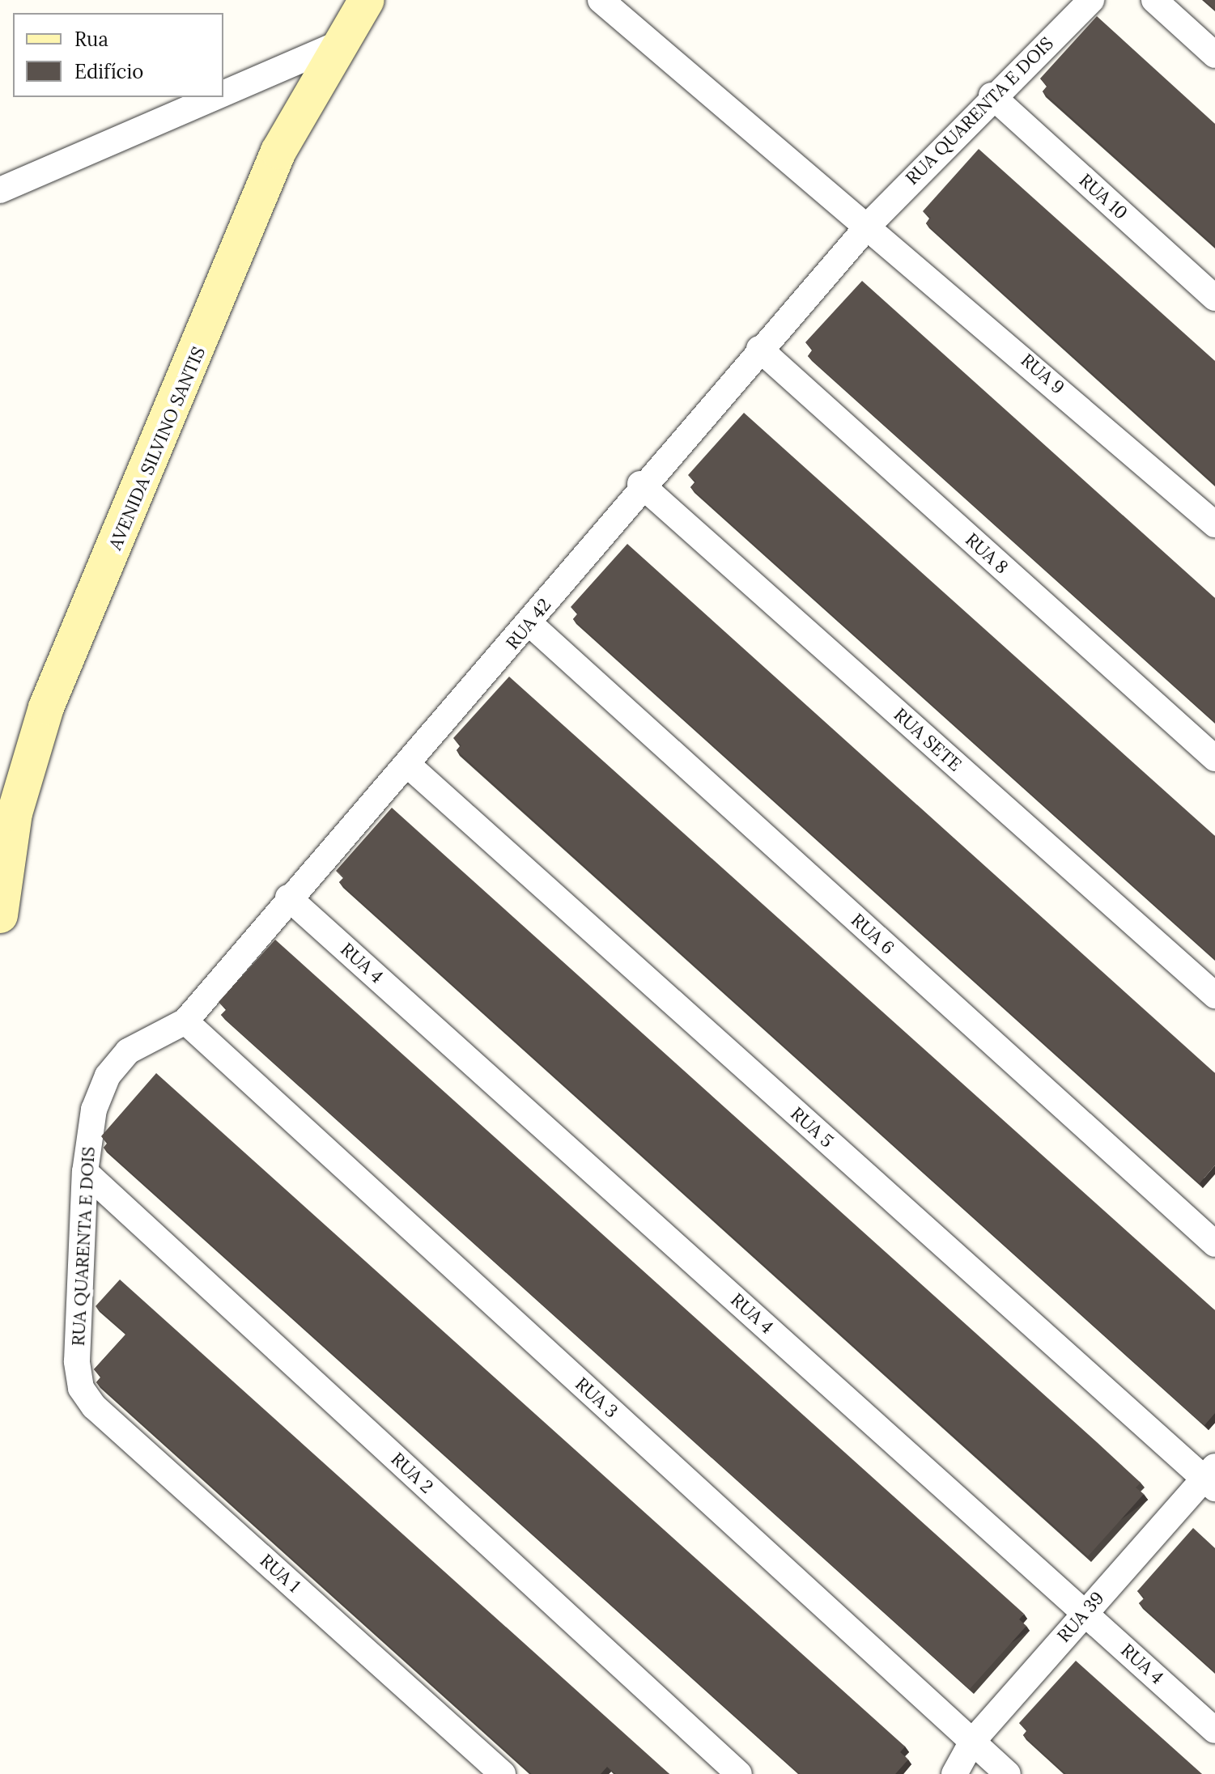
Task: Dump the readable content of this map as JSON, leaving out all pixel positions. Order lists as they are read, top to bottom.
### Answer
{
  "streets": {
    "main road": ["AVENIDA SILVINO SANTIS"],
    "street": [
      "RUA QUARENTA E DOIS",
      "RUA 10",
      "RUA 9",
      "RUA 8",
      "RUA 42",
      "RUA SETE",
      "RUA 6",
      "RUA 4",
      "RUA 5",
      "RUA 3",
      "RUA 2",
      "RUA 1",
      "RUA 39"
    ]
  },
  "crossings": [
    ["RUA QUARENTA E DOIS", "RUA 10"],
    ["RUA QUARENTA E DOIS", "RUA 9"],
    ["RUA QUARENTA E DOIS", "RUA 42"],
    ["RUA QUARENTA E DOIS", "RUA 3"],
    ["RUA QUARENTA E DOIS", "RUA 2"],
    ["RUA QUARENTA E DOIS", "RUA 1"],
    ["RUA 9", "RUA 42"],
    ["RUA 8", "RUA 42"],
    ["RUA 42", "RUA SETE"],
    ["RUA 42", "RUA 6"],
    ["RUA 42", "RUA 4"],
    ["RUA 42", "RUA 5"],
    ["RUA 42", "RUA 3"],
    ["RUA 4", "RUA 39"],
    ["RUA 5", "RUA 39"],
    ["RUA 3", "RUA 39"]
  ],
  "legend": ["Rua", "Edifício"]
}
